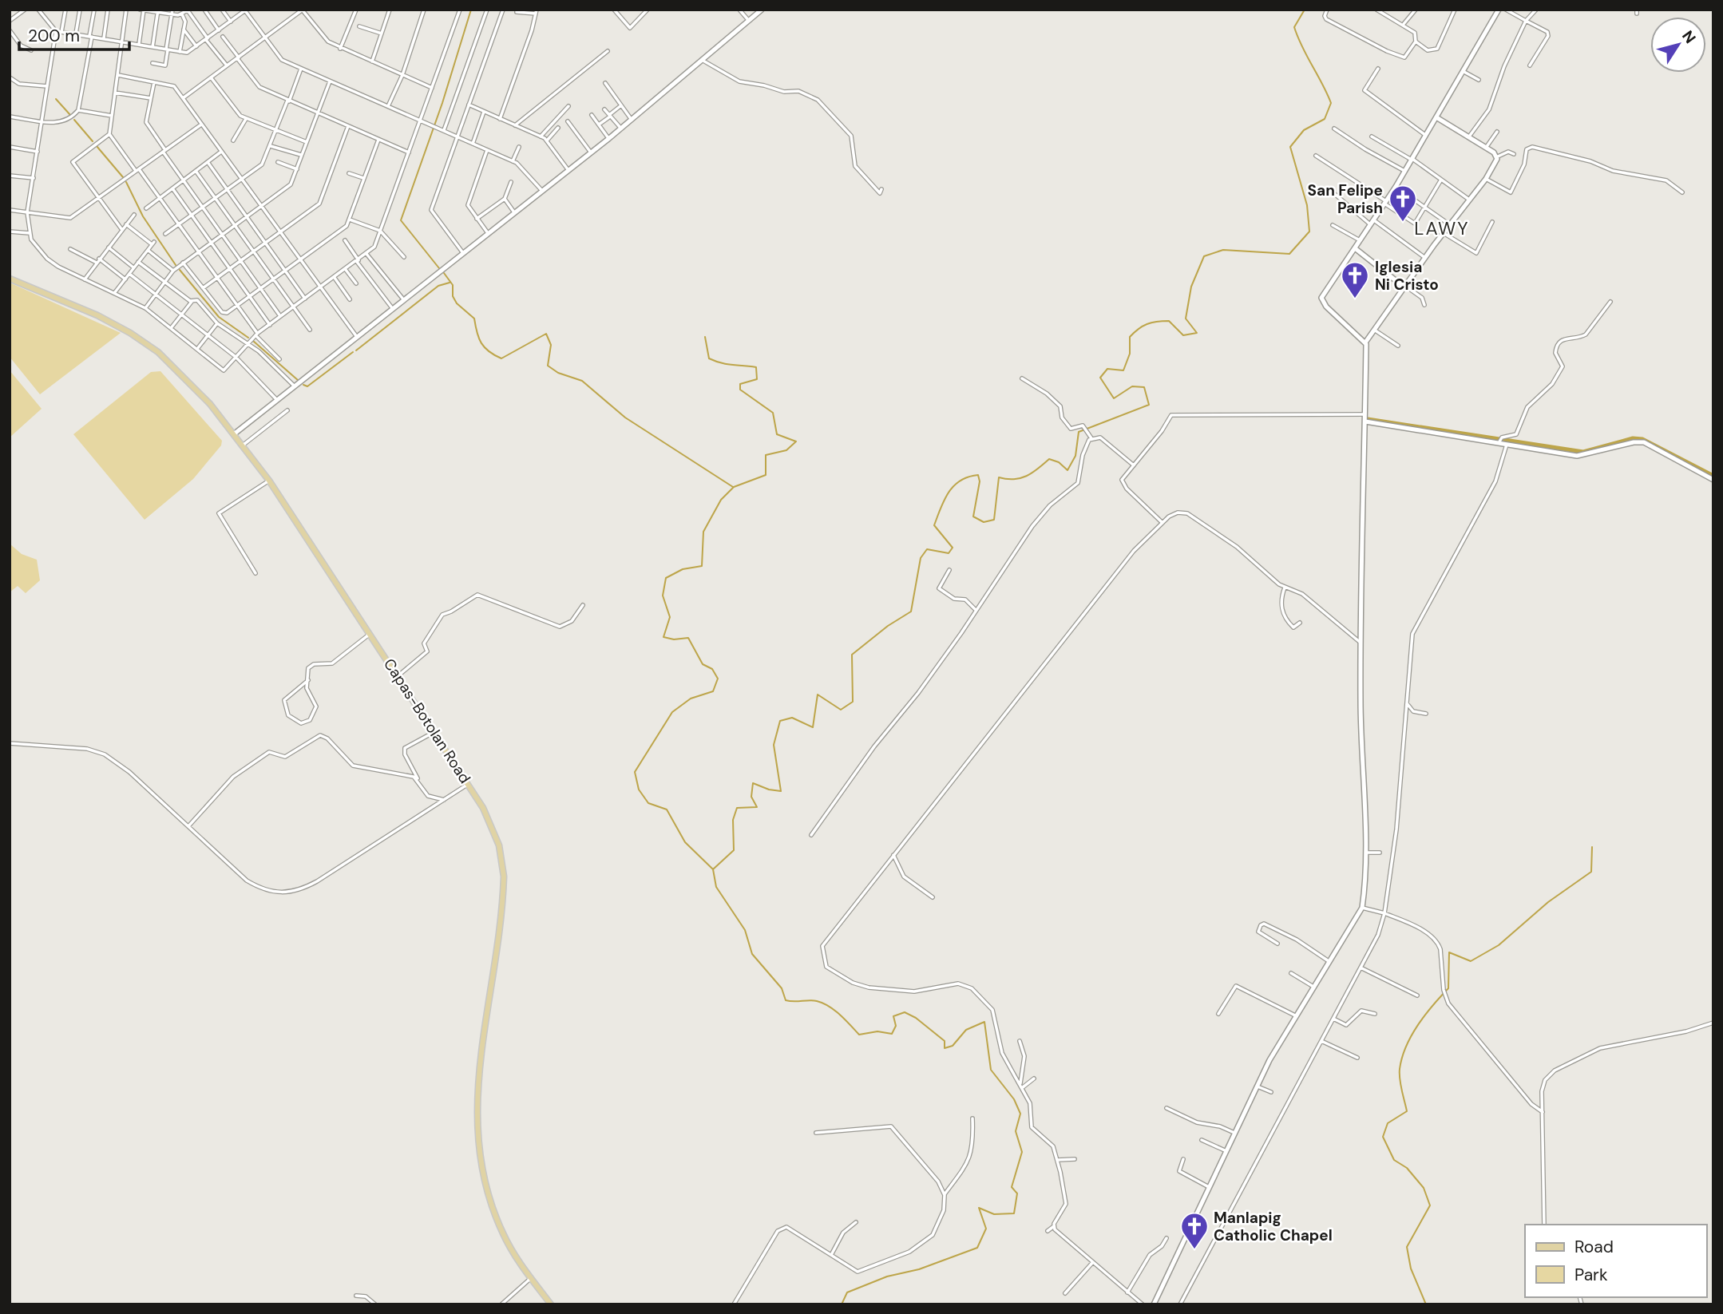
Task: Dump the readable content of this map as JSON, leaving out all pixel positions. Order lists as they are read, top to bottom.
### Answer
{
  "streets": {
    "main road": ["Capas-Botolan Road"]
  },
  "districts": ["LAWY"],
  "places": {
    "church": ["San Felipe Parish", "Iglesia Ni Cristo", "Manlapig Catholic Chapel"]
  },
  "legend": ["Road", "Park"],
  "scale_bar": "200 m",
  "north": "top right"
}
